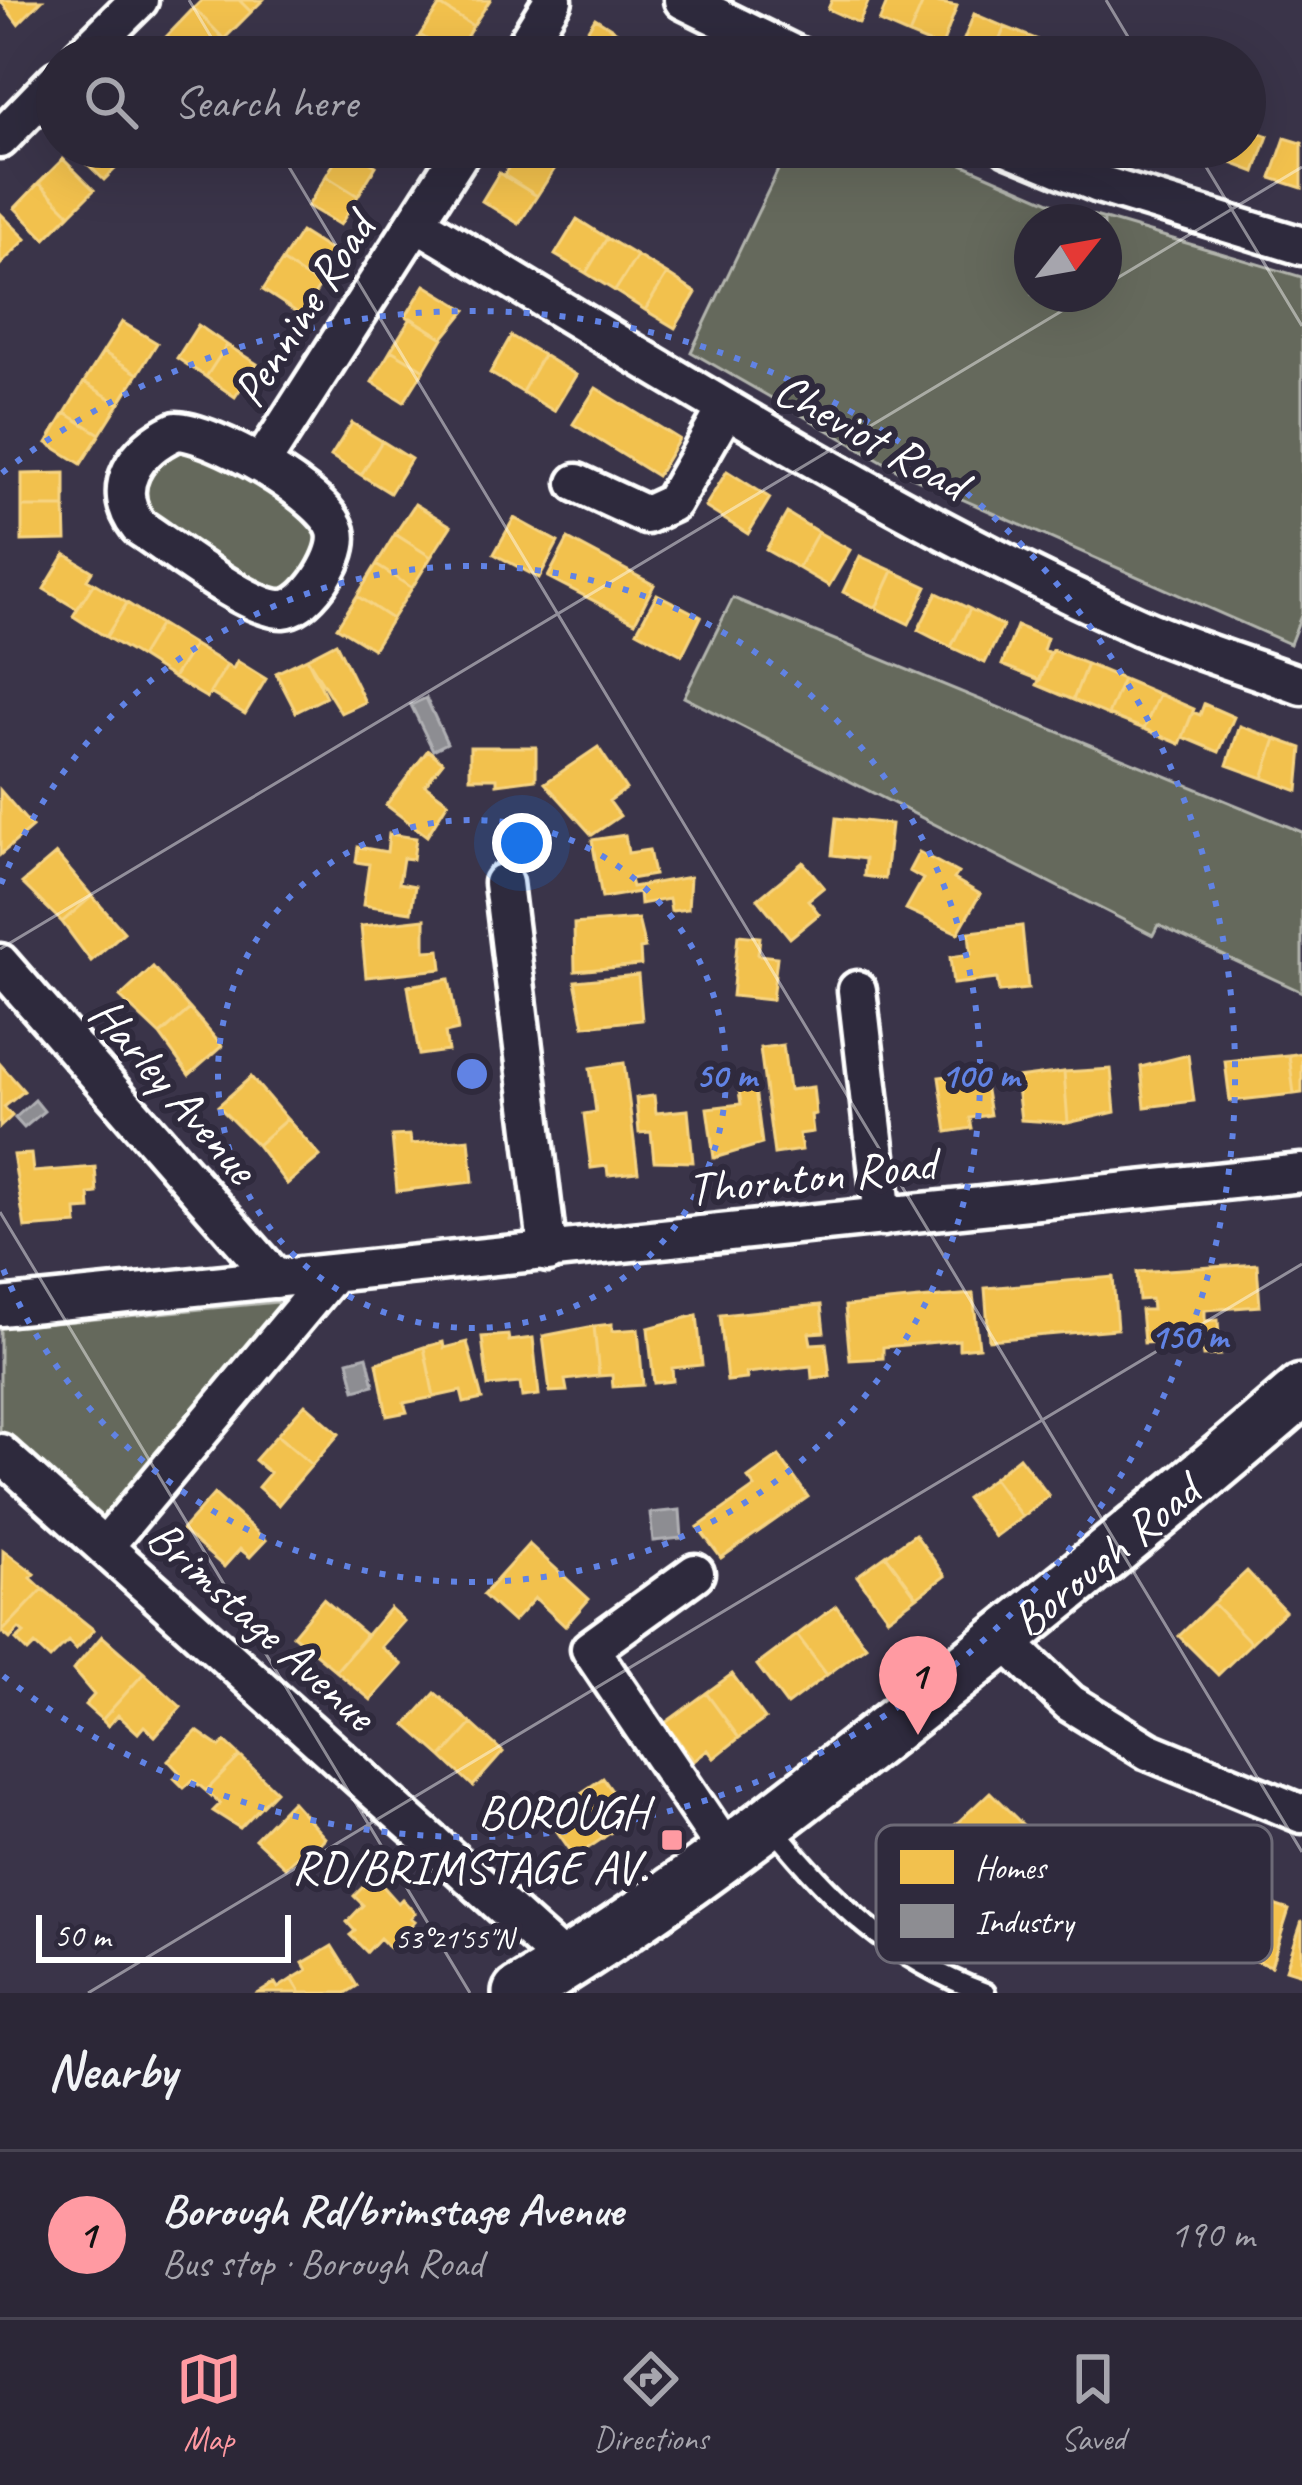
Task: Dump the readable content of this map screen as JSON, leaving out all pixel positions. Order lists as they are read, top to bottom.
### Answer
{
  "streets": {
    "street": [
      "Pennine Road",
      "Cheviot Road",
      "Harley Avenue",
      "Thornton Road",
      "Borough Road",
      "Brimstage Avenue"
    ]
  },
  "crossings": [
    ["Pennine Road", "Cheviot Road"],
    ["Harley Avenue", "Thornton Road"],
    ["Borough Road", "Brimstage Avenue"]
  ],
  "places": {
    "transit": ["BOROUGH RD/BRIMSTAGE AV."]
  },
  "legend": ["Homes", "Industry"],
  "scale_bar": "50 m",
  "north": "top right",
  "page": {
    "search": "Search here",
    "pins": "1",
    "scale": "50 m",
    "heading": "Nearby",
    "list": [
      {
        "mark": "1",
        "name": "Borough Rd/brimstage Avenue",
        "note": "Bus stop · Borough Road",
        "value": "190 m"
      }
    ],
    "nav": ["Map", "Directions", "Saved"]
  },
  "coordinates": ["53°21'55\"N"],
  "rings": ["50 m", "100 m", "150 m"]
}
